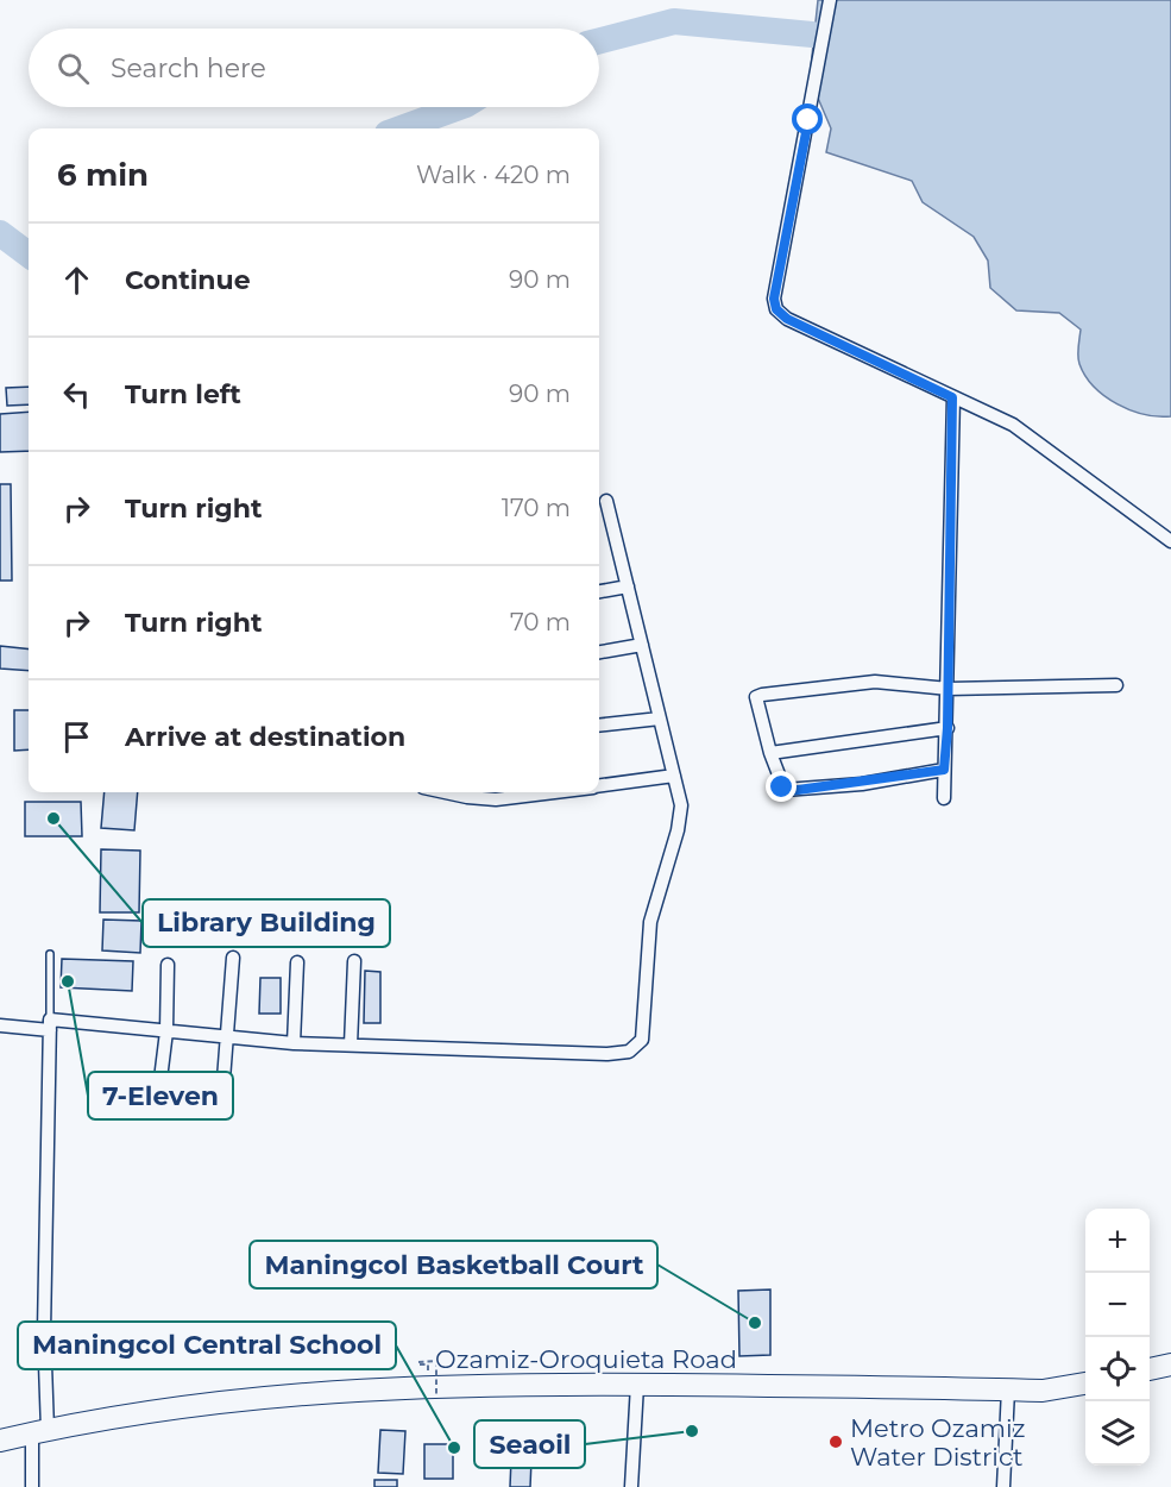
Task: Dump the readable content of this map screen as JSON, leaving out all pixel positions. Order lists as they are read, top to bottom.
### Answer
{
  "streets": {
    "main road": ["Ozamiz-Oroquieta Road"]
  },
  "places": [
    "Library Building",
    "7-Eleven",
    "Maningcol Basketball Court",
    "Seaoil",
    "Metro Ozamiz Water District",
    "Maningcol Central School"
  ],
  "page": {
    "search": "Search here",
    "heading": ["6 min", "Walk · 420 m"],
    "list": [
      ["Continue", "90 m"],
      ["Turn left", "90 m"],
      ["Turn right", "170 m"],
      ["Turn right", "70 m"],
      "Arrive at destination"
    ],
    "map_buttons": ["+", "−"]
  }
}
